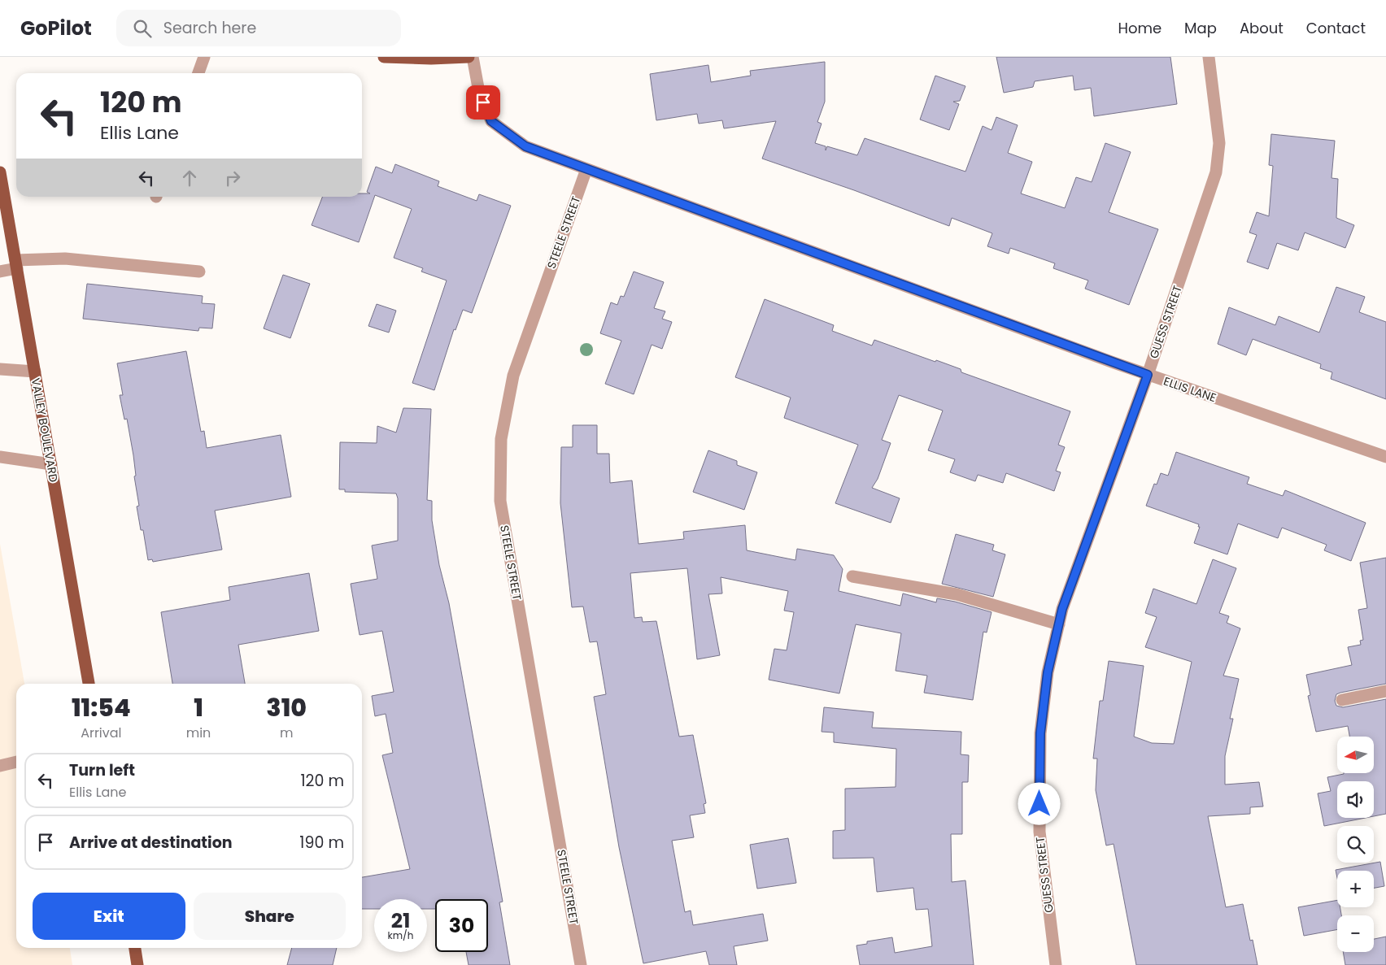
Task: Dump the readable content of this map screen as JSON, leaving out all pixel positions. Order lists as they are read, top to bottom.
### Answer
{
  "streets": {
    "main road": ["VALLEY BOULEVARD"],
    "street": ["STEELE STREET", "GUESS STREET", "ELLIS LANE"]
  },
  "crossings": [
    ["STEELE STREET", "ELLIS LANE"],
    ["GUESS STREET", "ELLIS LANE"]
  ],
  "north": "left",
  "page": {
    "header": "GoPilot",
    "search": "Search here",
    "nav": [
      "Home",
      "Map",
      "About",
      "Contact"
    ],
    "turn": ["120 m", "Ellis Lane"],
    "eta": [
      "11:54",
      "Arrival",
      "1",
      "min",
      "310",
      "m"
    ],
    "map_buttons": ["+", "−"],
    "list": [
      {
        "name": "Turn left",
        "note": "Ellis Lane",
        "value": "120 m"
      },
      {
        "name": "Arrive at destination",
        "value": "190 m"
      }
    ],
    "buttons": ["Exit", "Share"],
    "speed": "21 km/h",
    "limit": "30"
  }
}
